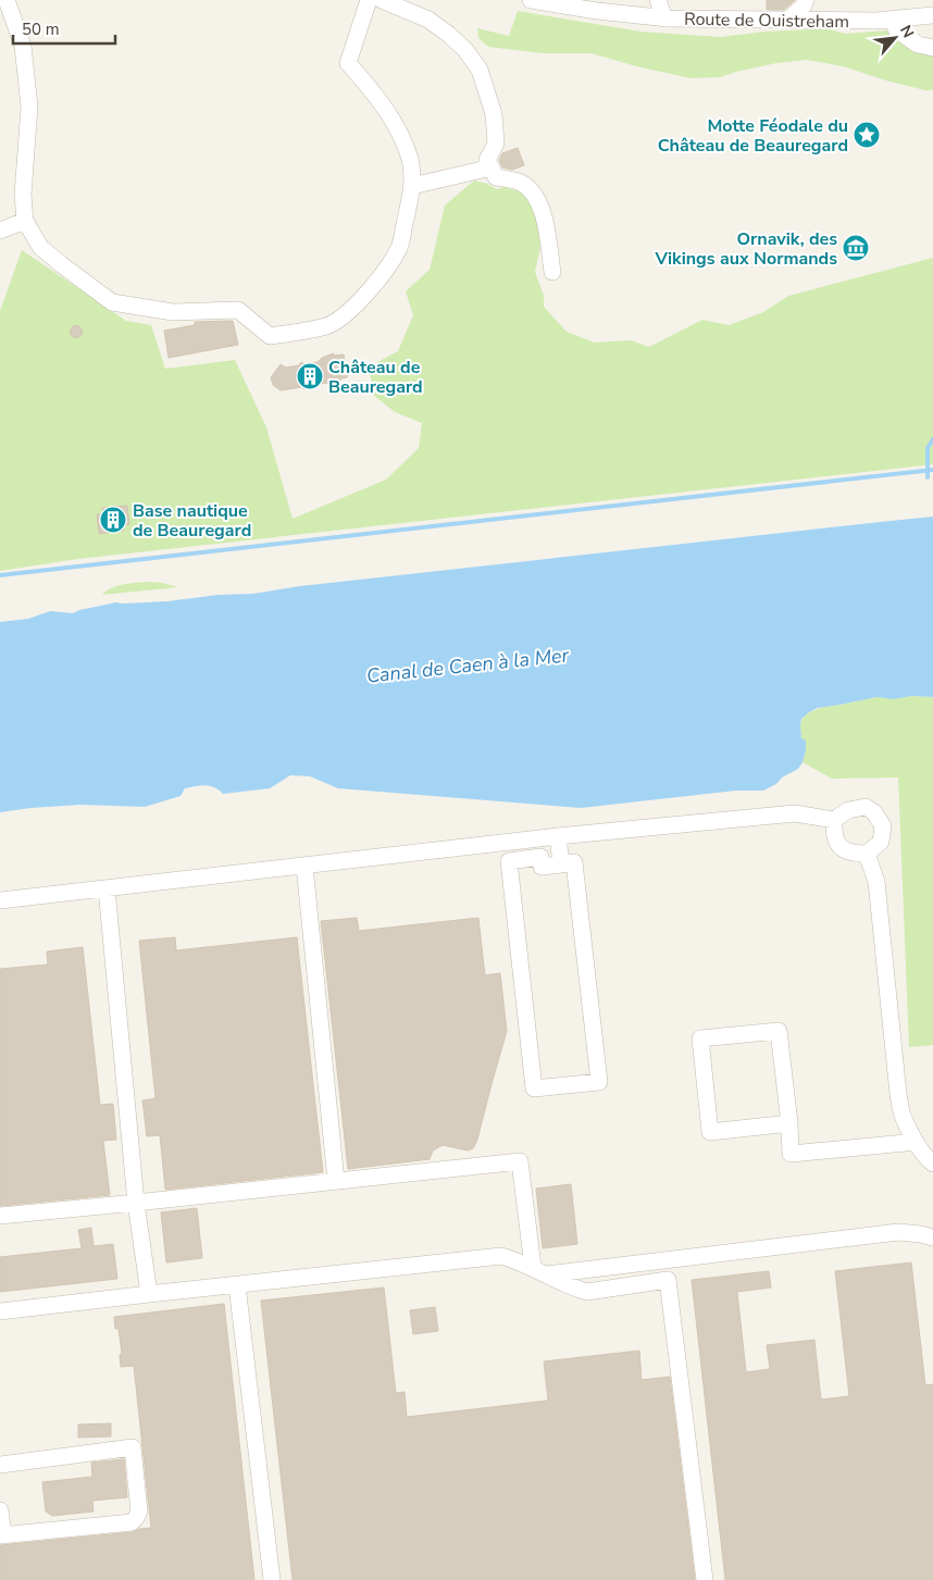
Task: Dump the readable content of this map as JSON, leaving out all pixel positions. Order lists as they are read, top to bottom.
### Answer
{
  "streets": {
    "street": ["Route de Ouistreham"]
  },
  "water": ["Canal de Caen à la Mer"],
  "places": {
    "place": ["Motte Féodale du Château de Beauregard"],
    "museum": ["Ornavik, des Vikings aux Normands"],
    "building": ["Château de Beauregard", "Base nautique de Beauregard"]
  },
  "scale_bar": "50 m",
  "north": "top right"
}
